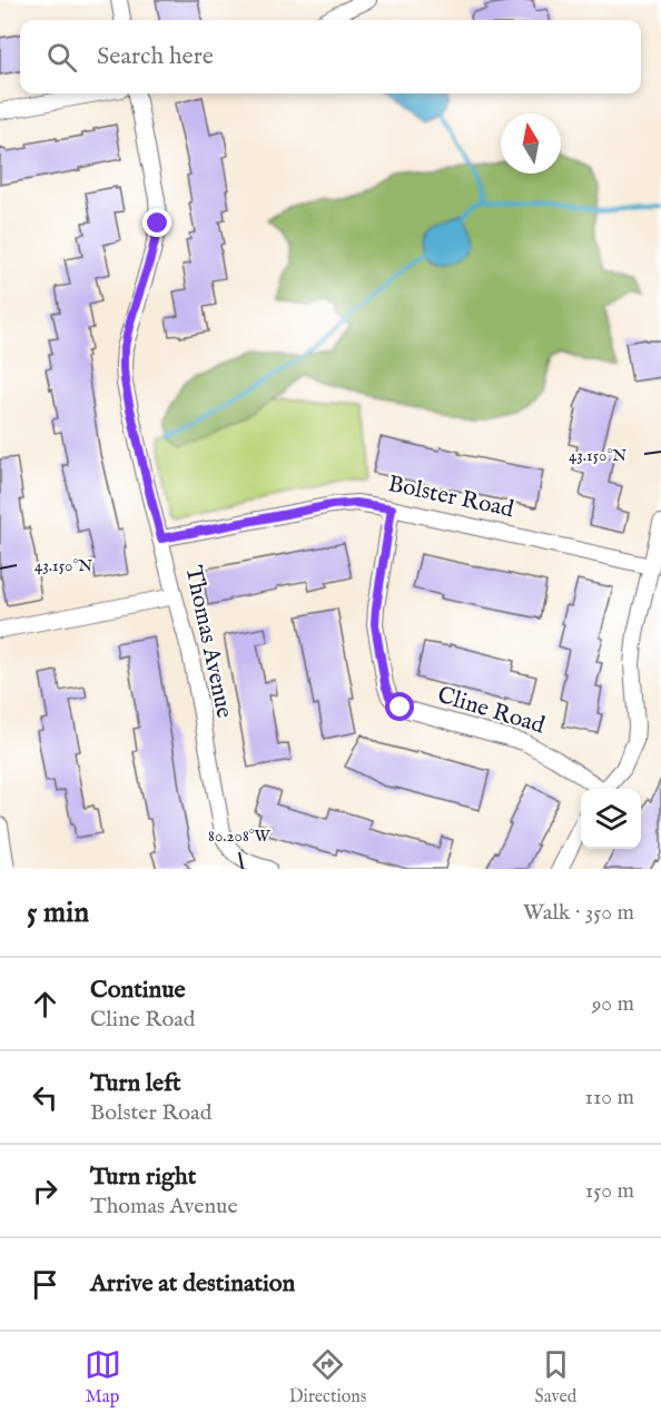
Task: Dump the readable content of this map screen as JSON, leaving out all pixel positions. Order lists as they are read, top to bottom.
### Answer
{
  "streets": {
    "street": ["Bolster Road", "Thomas Avenue", "Cline Road"]
  },
  "crossings": [
    ["Bolster Road", "Thomas Avenue"],
    ["Bolster Road", "Cline Road"]
  ],
  "north": "top",
  "page": {
    "search": "Search here",
    "heading": ["5 min", "Walk · 350 m"],
    "list": [
      ["Continue", "Cline Road", "90 m"],
      ["Turn left", "Bolster Road", "110 m"],
      ["Turn right", "Thomas Avenue", "150 m"],
      "Arrive at destination"
    ],
    "nav": ["Map", "Directions", "Saved"]
  },
  "coordinates": ["43.150°N", "80.208°W"]
}
